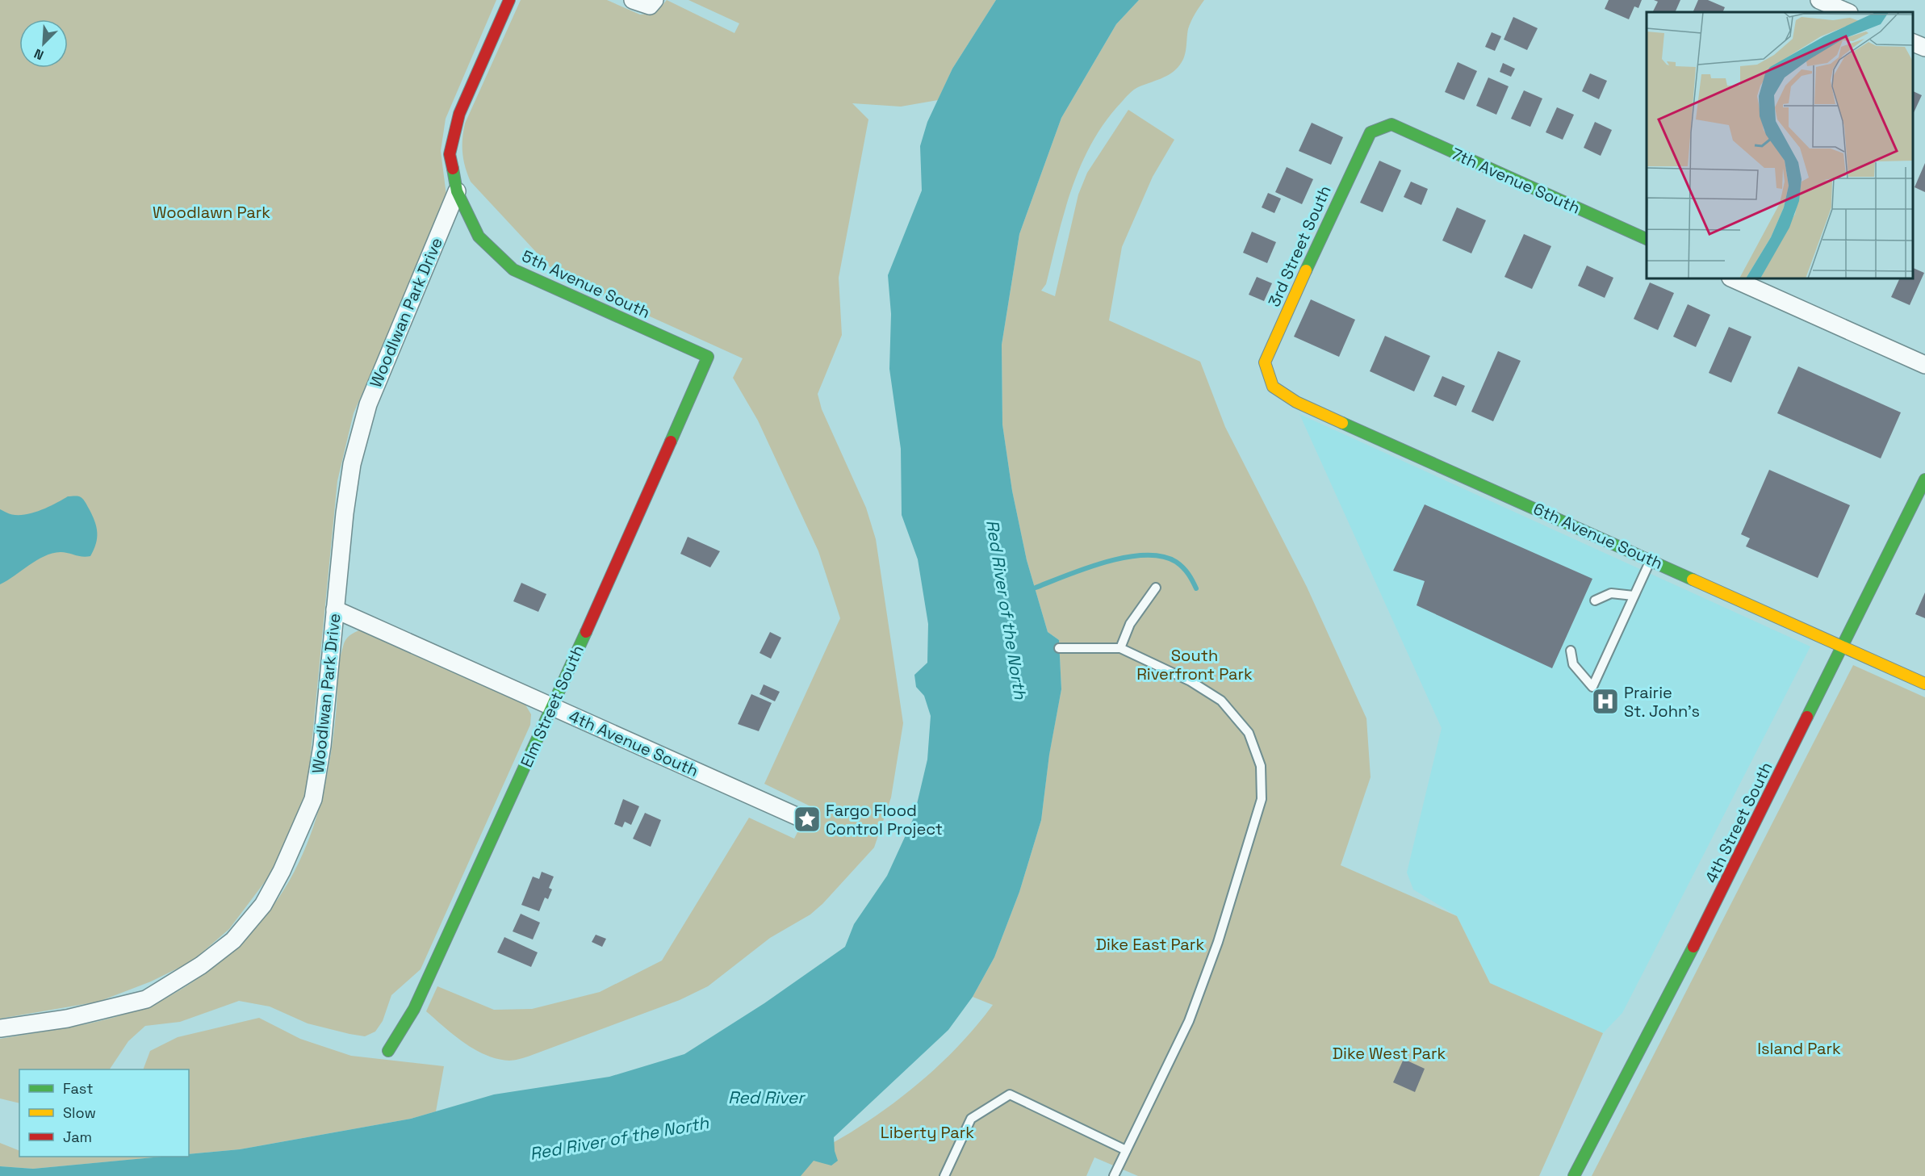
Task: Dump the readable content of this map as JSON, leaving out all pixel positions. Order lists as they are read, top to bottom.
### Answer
{
  "streets": {
    "street": [
      "7th Avenue South",
      "3rd Street South",
      "5th Avenue South",
      "Woodlwan Park Drive",
      "6th Avenue South",
      "Elm Street South",
      "4th Avenue South",
      "4th Street South"
    ]
  },
  "crossings": [
    ["7th Avenue South", "3rd Street South"],
    ["3rd Street South", "6th Avenue South"],
    ["5th Avenue South", "Woodlwan Park Drive"],
    ["5th Avenue South", "Elm Street South"],
    ["Woodlwan Park Drive", "4th Avenue South"],
    ["6th Avenue South", "4th Street South"],
    ["Elm Street South", "4th Avenue South"]
  ],
  "water": ["Red River of the North", "Red River"],
  "parks": [
    "Woodlawn Park",
    "South Riverfront Park",
    "Dike East Park",
    "Island Park",
    "Dike West Park",
    "Liberty Park"
  ],
  "places": {
    "hospital": ["Prairie St. John's"],
    "place": ["Fargo Flood Control Project"]
  },
  "legend": ["Fast", "Slow", "Jam"],
  "north": "bottom left"
}
